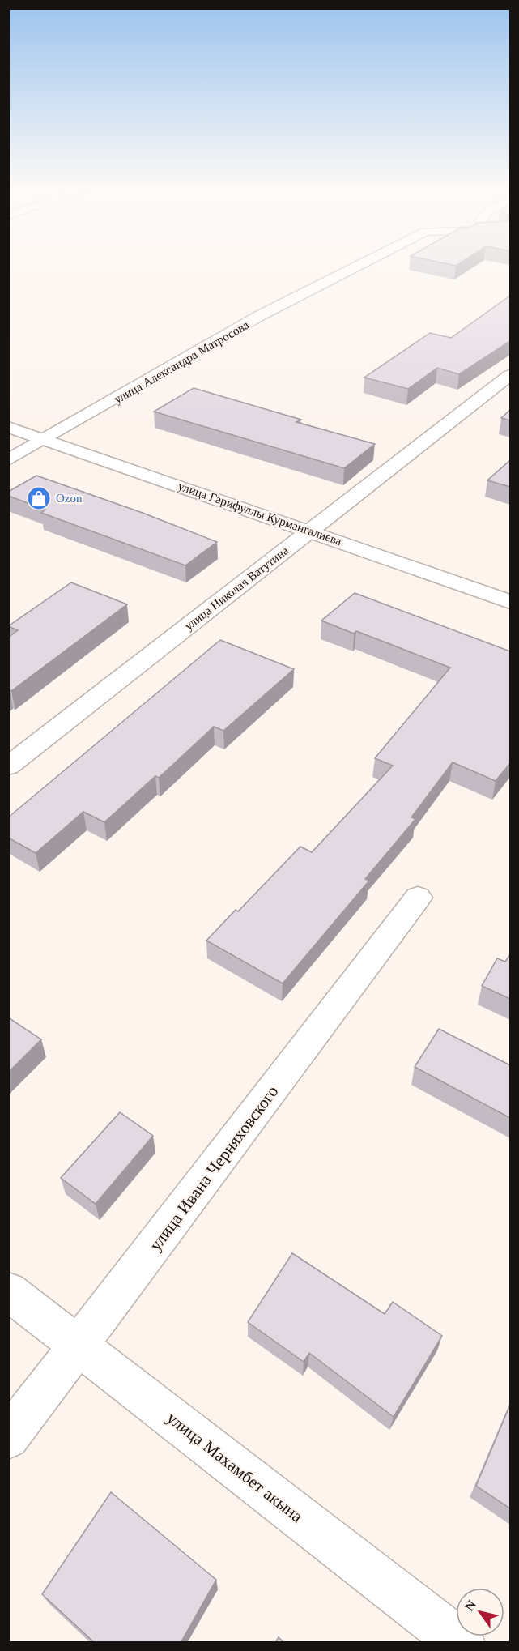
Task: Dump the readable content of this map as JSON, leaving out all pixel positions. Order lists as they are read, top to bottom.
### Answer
{
  "streets": {
    "main road": [
      "улица Александра Матросова",
      "улица Гарифуллы Курмангалиева",
      "улица Николая Ватутина",
      "улица Ивана Черняховского",
      "улица Махамбет акына"
    ]
  },
  "crossings": [
    ["улица Александра Матросова", "улица Гарифуллы Курмангалиева"],
    ["улица Гарифуллы Курмангалиева", "улица Николая Ватутина"],
    ["улица Ивана Черняховского", "улица Махамбет акына"]
  ],
  "places": {
    "shop": ["Ozon"]
  },
  "north": "top left"
}
